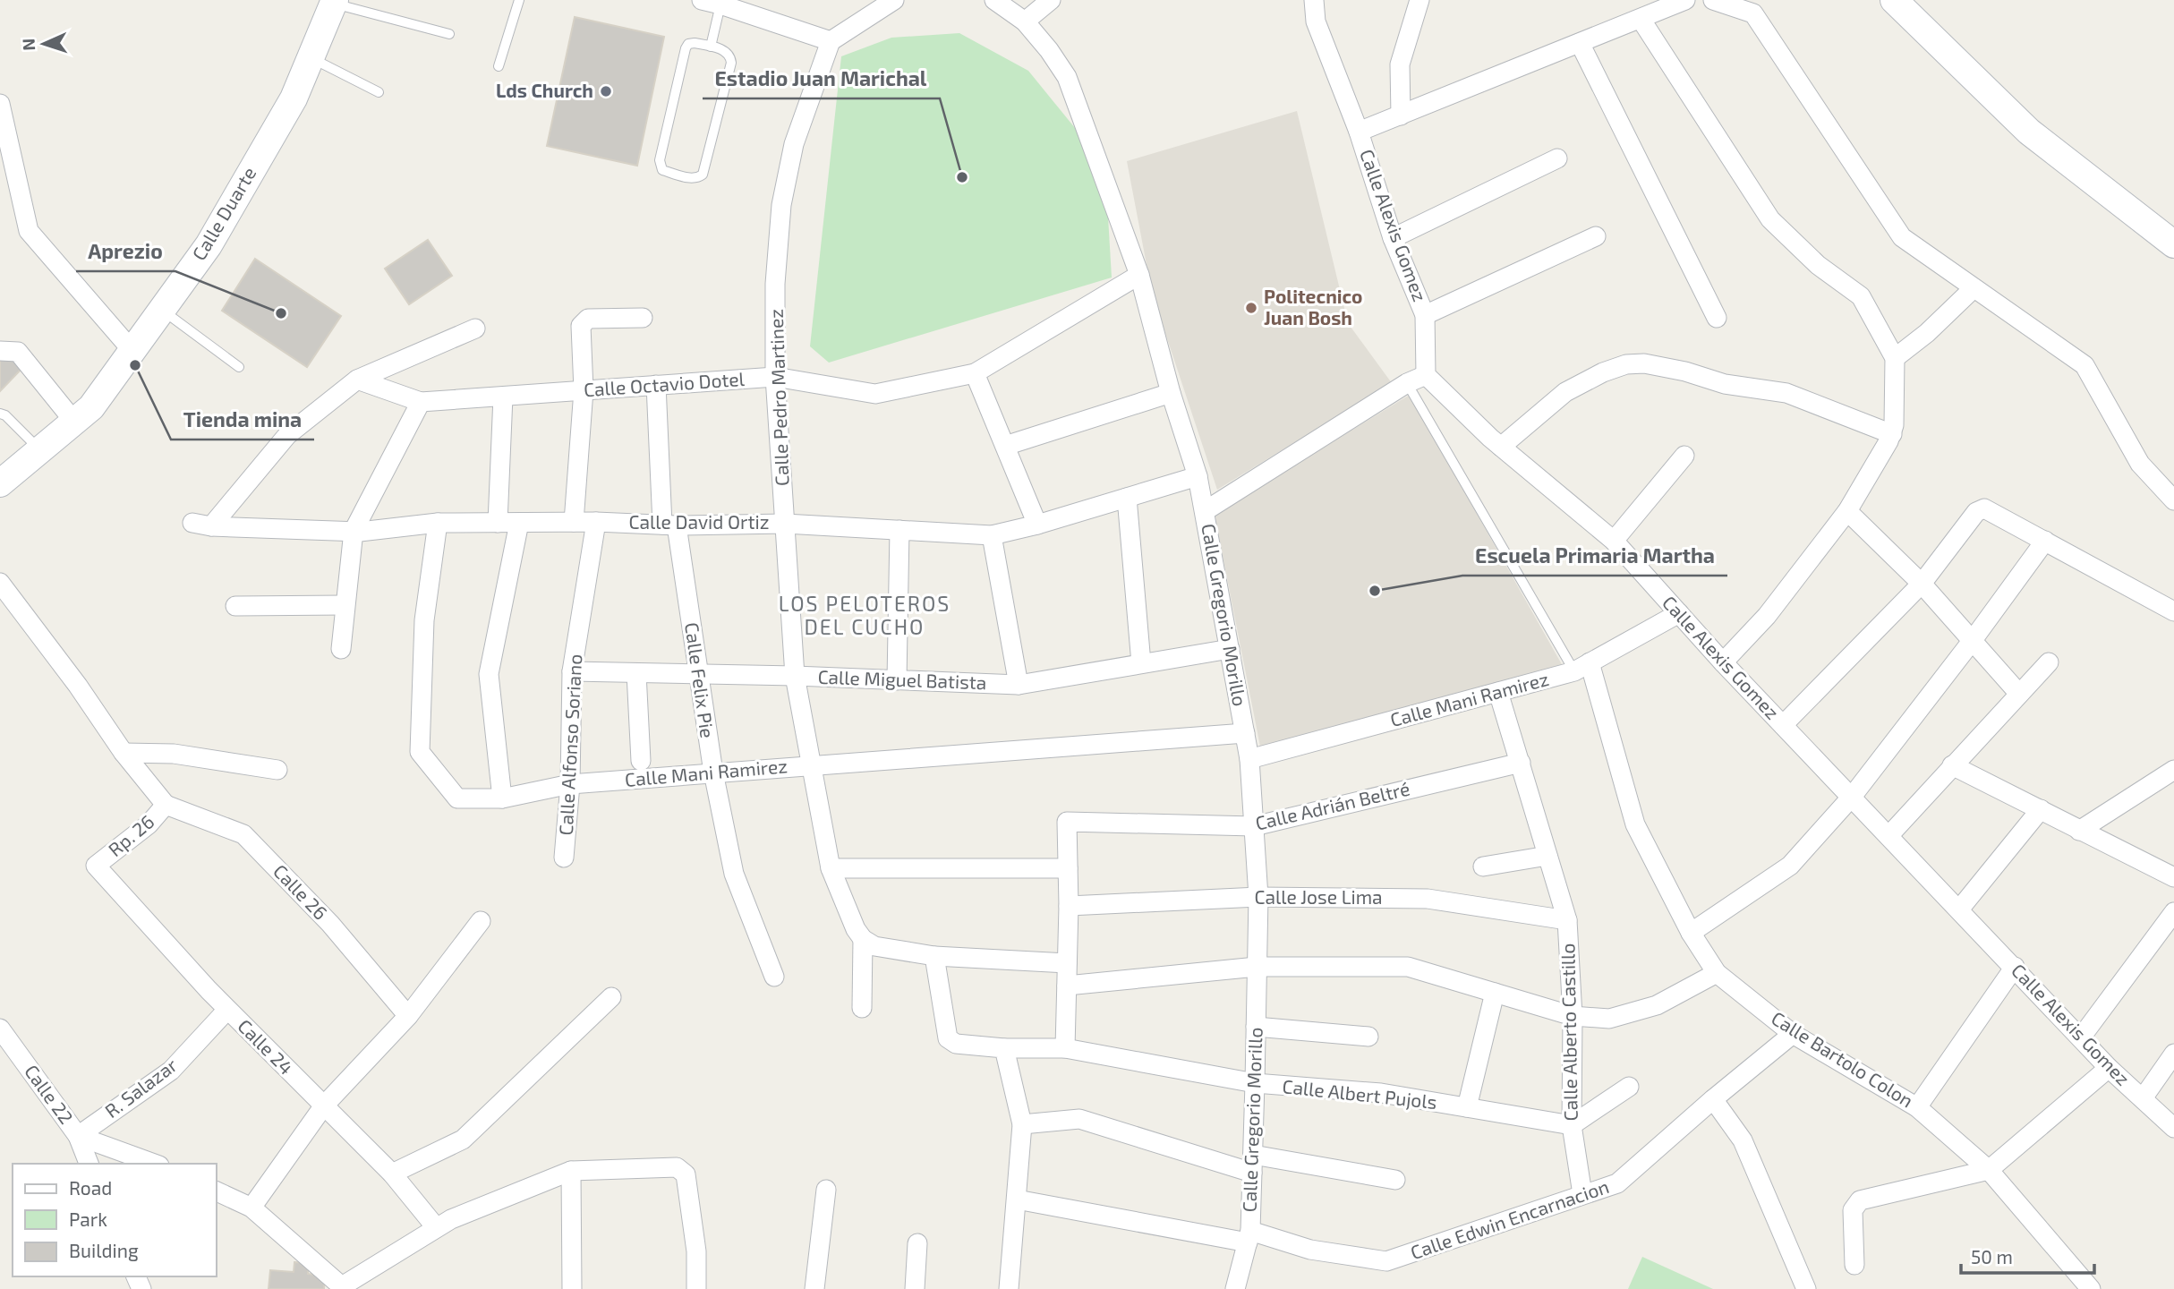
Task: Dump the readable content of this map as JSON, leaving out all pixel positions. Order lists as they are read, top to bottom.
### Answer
{
  "streets": {
    "street": [
      "Calle Duarte",
      "Calle Alexis Gomez",
      "Calle Octavio Dotel",
      "Calle Pedro Martinez",
      "Calle David Ortiz",
      "Calle Gregorio Morillo",
      "Calle Felix Pie",
      "Calle Miguel Batista",
      "Calle Mani Ramirez",
      "Calle Alfonso Soriano",
      "Calle Adrián Beltré",
      "Rp. 26",
      "Calle 26",
      "Calle Jose Lima",
      "Calle Alberto Castillo",
      "Calle 24",
      "Calle Bartolo Colon",
      "R. Salazar",
      "Calle 22",
      "Calle Albert Pujols",
      "Calle Edwin Encarnacion"
    ]
  },
  "crossings": [
    ["Calle Alexis Gomez", "Calle Mani Ramirez"],
    ["Calle Octavio Dotel", "Calle Pedro Martinez"],
    ["Calle Octavio Dotel", "Calle Gregorio Morillo"],
    ["Calle Octavio Dotel", "Calle Felix Pie"],
    ["Calle Pedro Martinez", "Calle David Ortiz"],
    ["Calle Pedro Martinez", "Calle Miguel Batista"],
    ["Calle Pedro Martinez", "Calle Mani Ramirez"],
    ["Calle David Ortiz", "Calle Gregorio Morillo"],
    ["Calle David Ortiz", "Calle Felix Pie"],
    ["Calle David Ortiz", "Calle Mani Ramirez"],
    ["Calle David Ortiz", "Calle Alfonso Soriano"],
    ["Calle Gregorio Morillo", "Calle Miguel Batista"],
    ["Calle Gregorio Morillo", "Calle Mani Ramirez"],
    ["Calle Gregorio Morillo", "Calle Adrián Beltré"],
    ["Calle Gregorio Morillo", "Calle Jose Lima"],
    ["Calle Gregorio Morillo", "Calle Albert Pujols"],
    ["Calle Gregorio Morillo", "Calle Edwin Encarnacion"],
    ["Calle Felix Pie", "Calle Miguel Batista"],
    ["Calle Felix Pie", "Calle Mani Ramirez"],
    ["Calle Miguel Batista", "Calle Alfonso Soriano"],
    ["Calle Mani Ramirez", "Calle Alfonso Soriano"],
    ["Calle Mani Ramirez", "Calle Alberto Castillo"],
    ["Calle Mani Ramirez", "Calle Bartolo Colon"],
    ["Calle Adrián Beltré", "Calle Alberto Castillo"],
    ["Rp. 26", "Calle 26"],
    ["Rp. 26", "Calle 24"],
    ["Calle Jose Lima", "Calle Alberto Castillo"],
    ["Calle Alberto Castillo", "Calle Albert Pujols"],
    ["Calle Alberto Castillo", "Calle Edwin Encarnacion"],
    ["Calle 24", "R. Salazar"],
    ["Calle Bartolo Colon", "Calle Edwin Encarnacion"],
    ["R. Salazar", "Calle 22"]
  ],
  "districts": ["LOS PELOTEROS DEL CUCHO"],
  "places": [
    "Lds Church",
    "Estadio Juan Marichal",
    "Politecnico Juan Bosh",
    "Aprezio",
    "Tienda mina",
    "Escuela Primaria Martha"
  ],
  "legend": ["Road", "Park", "Building"],
  "scale_bar": "50 m",
  "north": "left"
}
